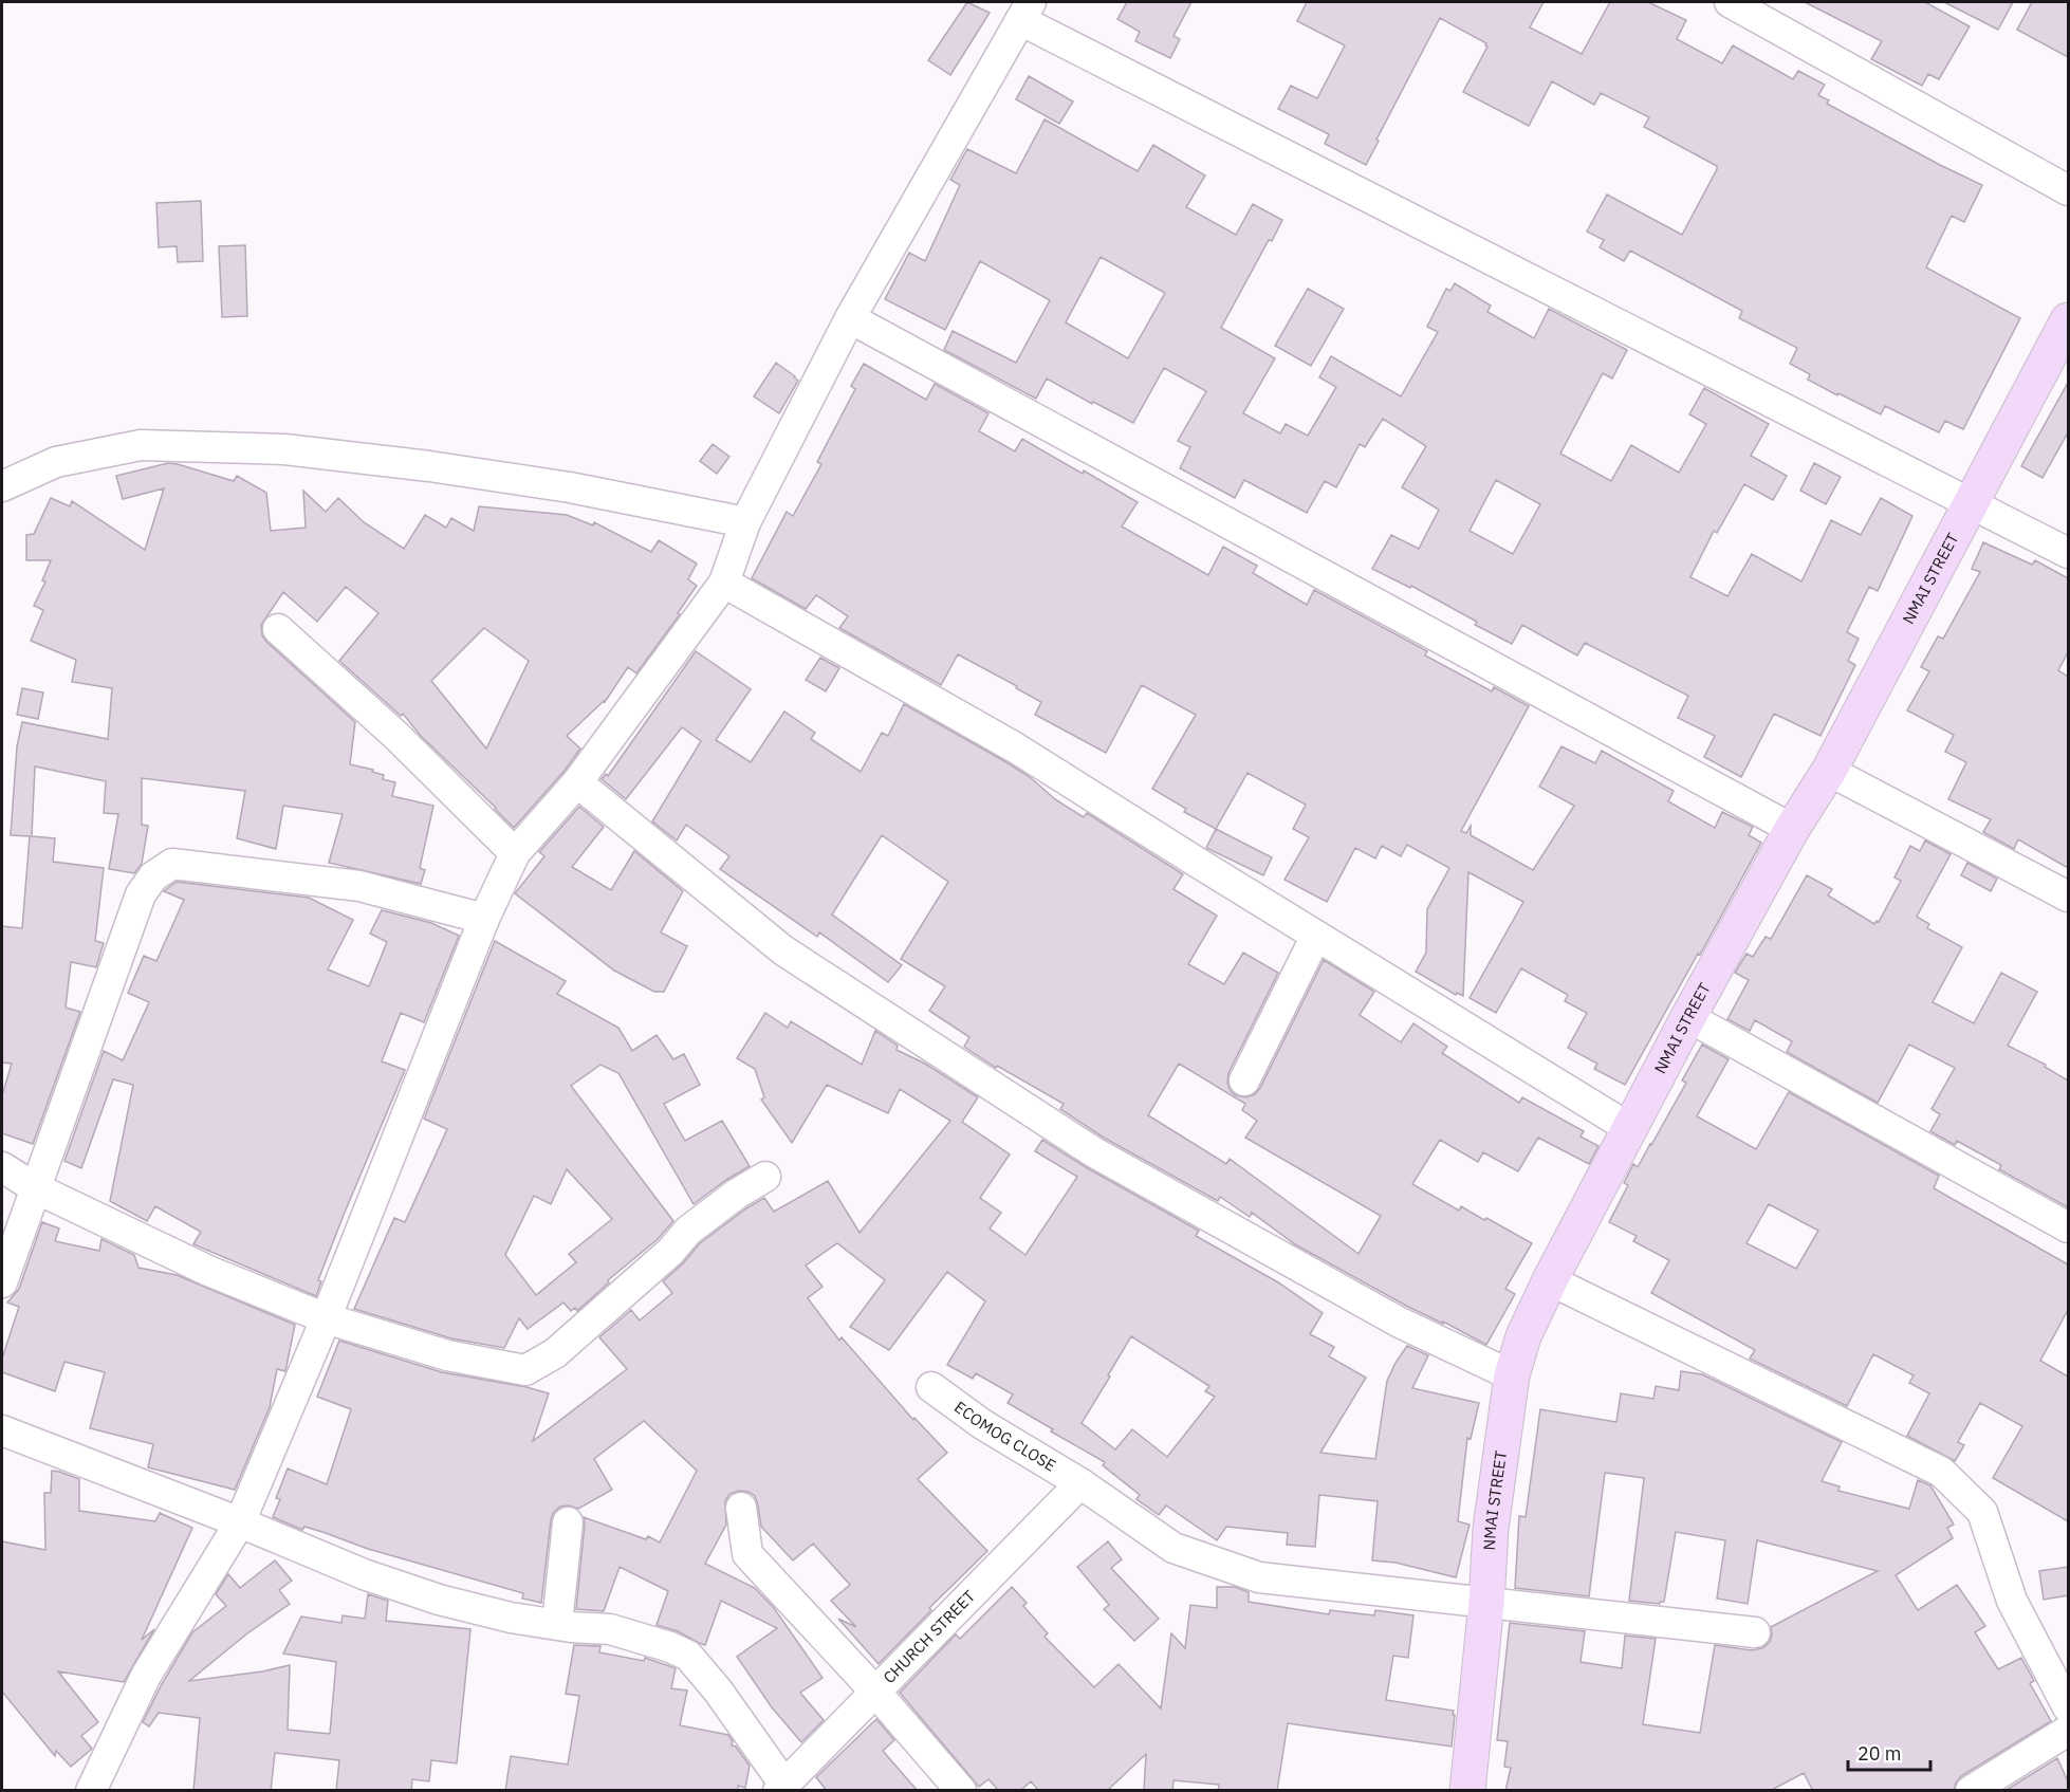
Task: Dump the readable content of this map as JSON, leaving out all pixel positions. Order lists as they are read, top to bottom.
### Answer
{
  "streets": {
    "street": ["NMAI STREET", "ECOMOG CLOSE", "CHURCH STREET"]
  },
  "crossings": [
    ["NMAI STREET", "ECOMOG CLOSE"],
    ["ECOMOG CLOSE", "CHURCH STREET"]
  ],
  "scale_bar": "20 m"
}
